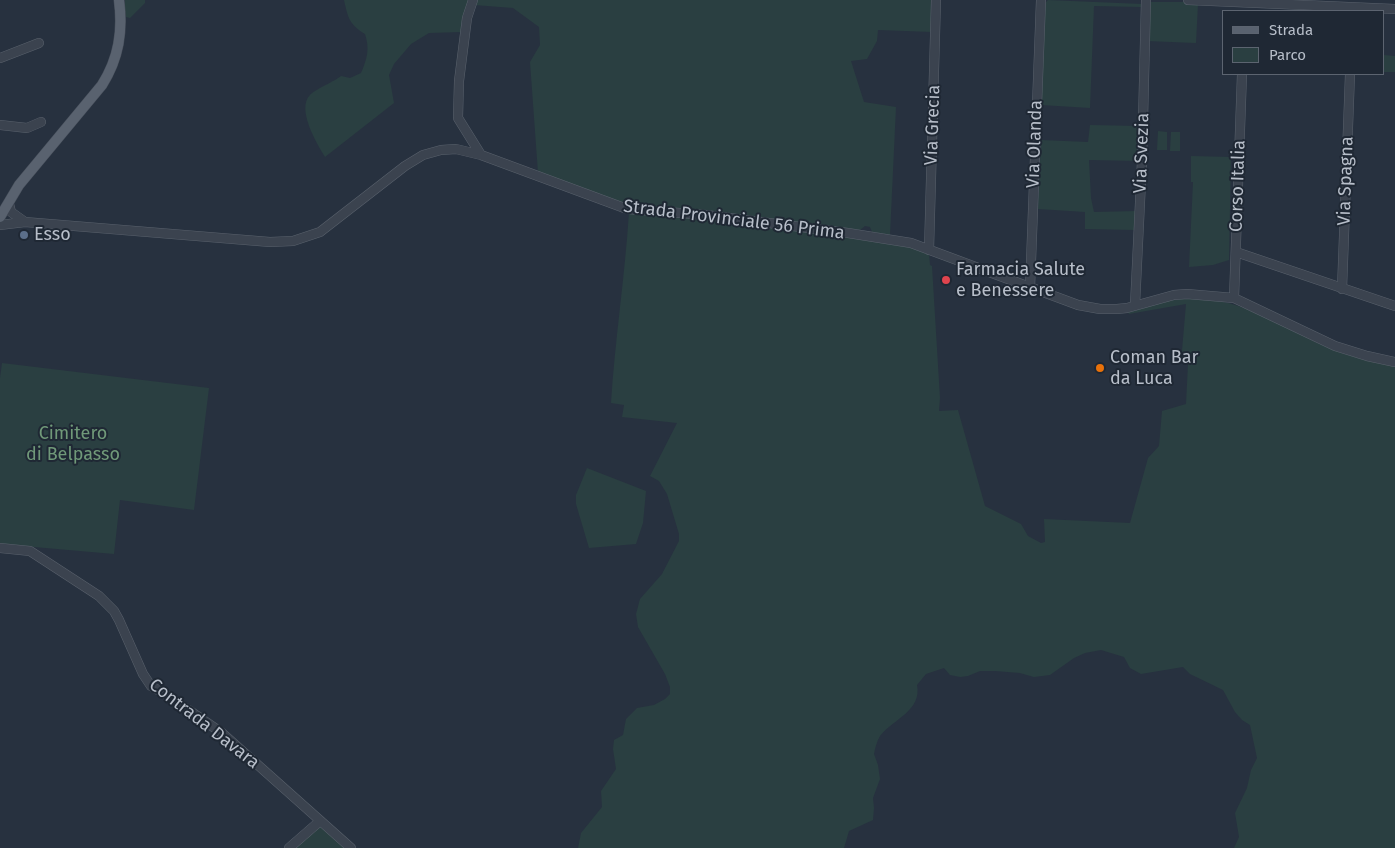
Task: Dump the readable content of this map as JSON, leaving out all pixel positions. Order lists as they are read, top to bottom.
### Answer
{
  "streets": {
    "street": [
      "Via Grecia",
      "Via Olanda",
      "Via Svezia",
      "Via Spagna",
      "Corso Italia",
      "Strada Provinciale 56 Prima",
      "Contrada Davara"
    ]
  },
  "crossings": [
    ["Via Grecia", "Strada Provinciale 56 Prima"],
    ["Via Olanda", "Strada Provinciale 56 Prima"],
    ["Via Svezia", "Strada Provinciale 56 Prima"],
    ["Corso Italia", "Strada Provinciale 56 Prima"]
  ],
  "parks": ["Cimitero di Belpasso"],
  "places": ["Esso", "Farmacia Salute e Benessere", "Coman Bar da Luca"],
  "legend": ["Strada", "Parco"]
}
